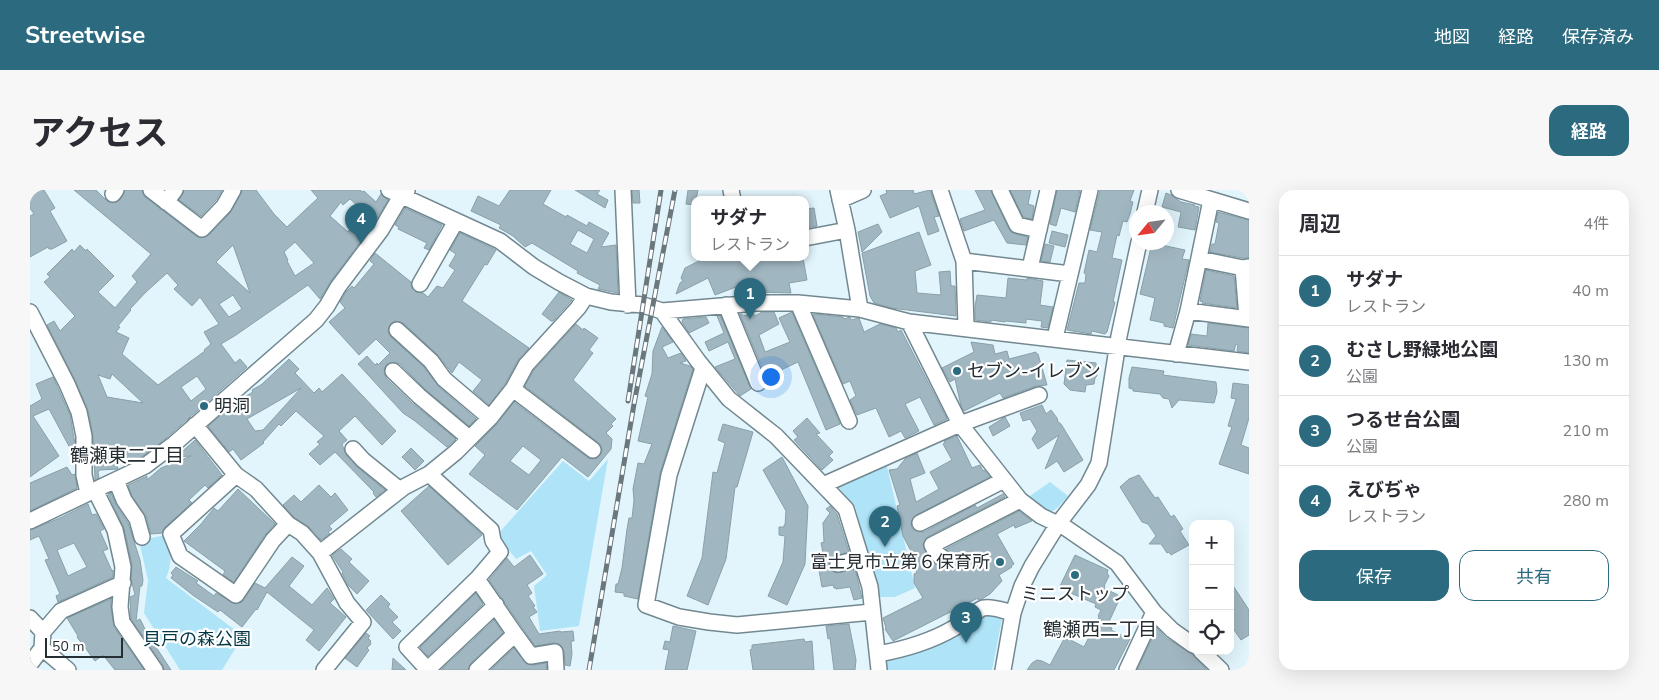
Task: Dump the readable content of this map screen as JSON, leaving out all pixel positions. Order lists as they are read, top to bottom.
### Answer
{
  "districts": ["鶴瀬東二丁目", "鶴瀬西二丁目"],
  "parks": ["貝戸の森公園"],
  "places": [
    "セブン-イレブン",
    "明洞",
    "富士見市立第６保育所",
    "ミニストップ"
  ],
  "scale_bar": "50 m",
  "north": "bottom left",
  "page": {
    "header": "Streetwise",
    "nav": ["地図", "経路", "保存済み"],
    "title": "アクセス",
    "buttons": [
      "経路",
      ["保存", "共有"]
    ],
    "heading": ["周辺", "4件"],
    "popup": ["サダナ", "レストラン"],
    "pins": [
      "4",
      "1",
      "2",
      "3"
    ],
    "list": [
      {
        "mark": "1",
        "name": "サダナ",
        "note": "レストラン",
        "value": "40 m"
      },
      {
        "mark": "2",
        "name": "むさし野緑地公園",
        "note": "公園",
        "value": "130 m"
      },
      {
        "mark": "3",
        "name": "つるせ台公園",
        "note": "公園",
        "value": "210 m"
      },
      {
        "mark": "4",
        "name": "えびぢゃ",
        "note": "レストラン",
        "value": "280 m"
      }
    ],
    "map_buttons": ["+", "−"],
    "scale": "50 m"
  }
}
